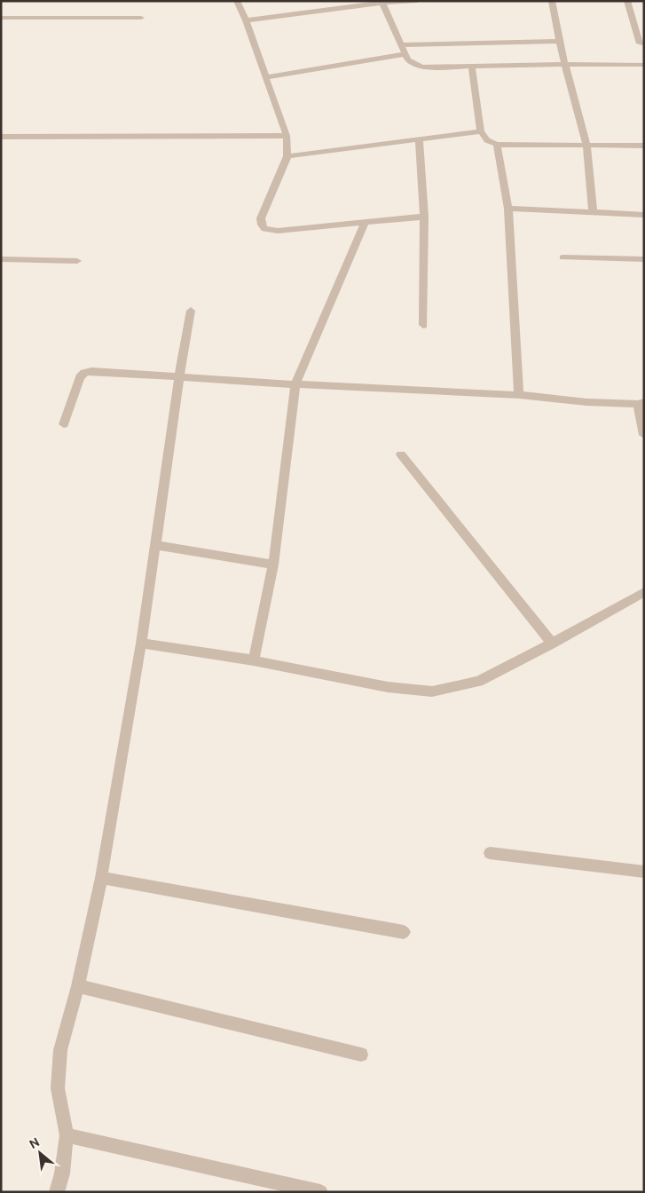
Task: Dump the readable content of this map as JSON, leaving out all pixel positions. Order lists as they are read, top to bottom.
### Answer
{
  "north": "top left"
}
